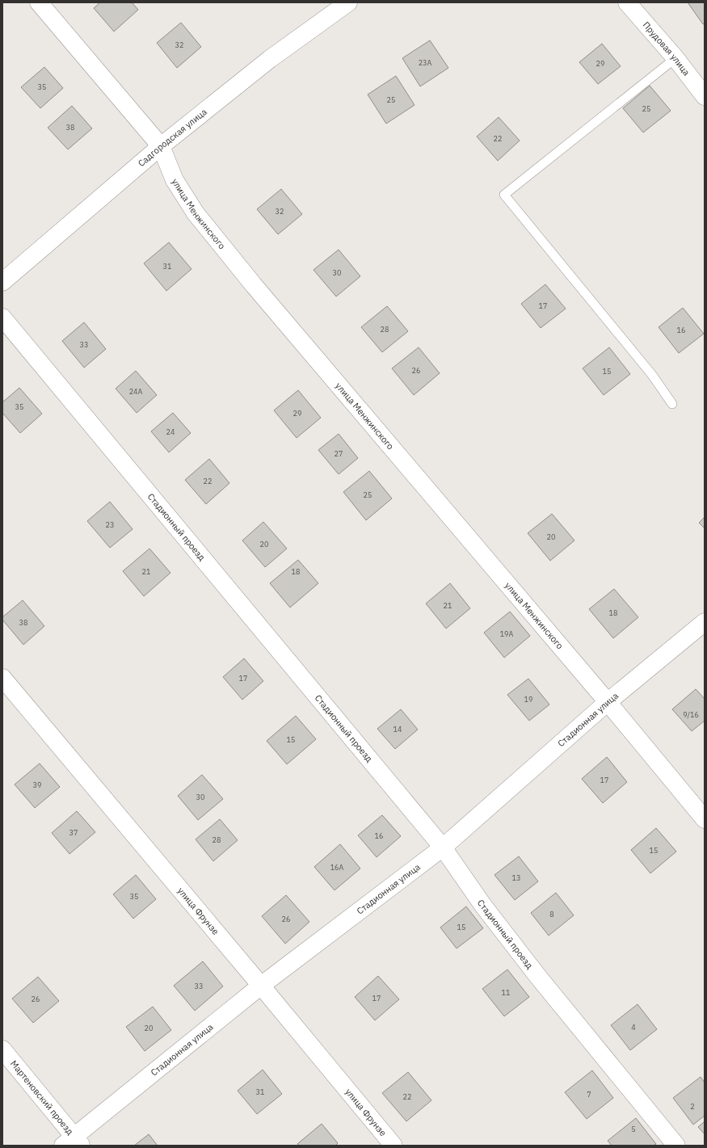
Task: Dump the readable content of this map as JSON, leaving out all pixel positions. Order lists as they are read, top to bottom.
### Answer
{
  "streets": {
    "street": [
      "Прудовая улица",
      "Садгородская улица",
      "улица Менжинского",
      "Стадионный проезд",
      "Стадионная улица",
      "улица Фрунзе",
      "Мартеновский проезд"
    ]
  },
  "crossings": [
    ["Садгородская улица", "улица Менжинского"],
    ["улица Менжинского", "Стадионная улица"],
    ["Стадионный проезд", "Стадионная улица"],
    ["Стадионная улица", "улица Фрунзе"],
    ["Стадионная улица", "Мартеновский проезд"]
  ],
  "house_numbers": [
    "32",
    "23А",
    "29",
    "35",
    "25",
    "25",
    "38",
    "22",
    "32",
    "31",
    "30",
    "17",
    "28",
    "16",
    "33",
    "26",
    "15",
    "24А",
    "35",
    "29",
    "24",
    "27",
    "22",
    "25",
    "23",
    "20",
    "20",
    "21",
    "18",
    "21",
    "18",
    "38",
    "19А",
    "17",
    "19",
    "9/16",
    "14",
    "15",
    "17",
    "39",
    "30",
    "37",
    "16",
    "28",
    "15",
    "16А",
    "13",
    "35",
    "8",
    "26",
    "15",
    "33",
    "11",
    "17",
    "26",
    "4",
    "20",
    "31",
    "7",
    "22",
    "2",
    "5"
  ]
}
